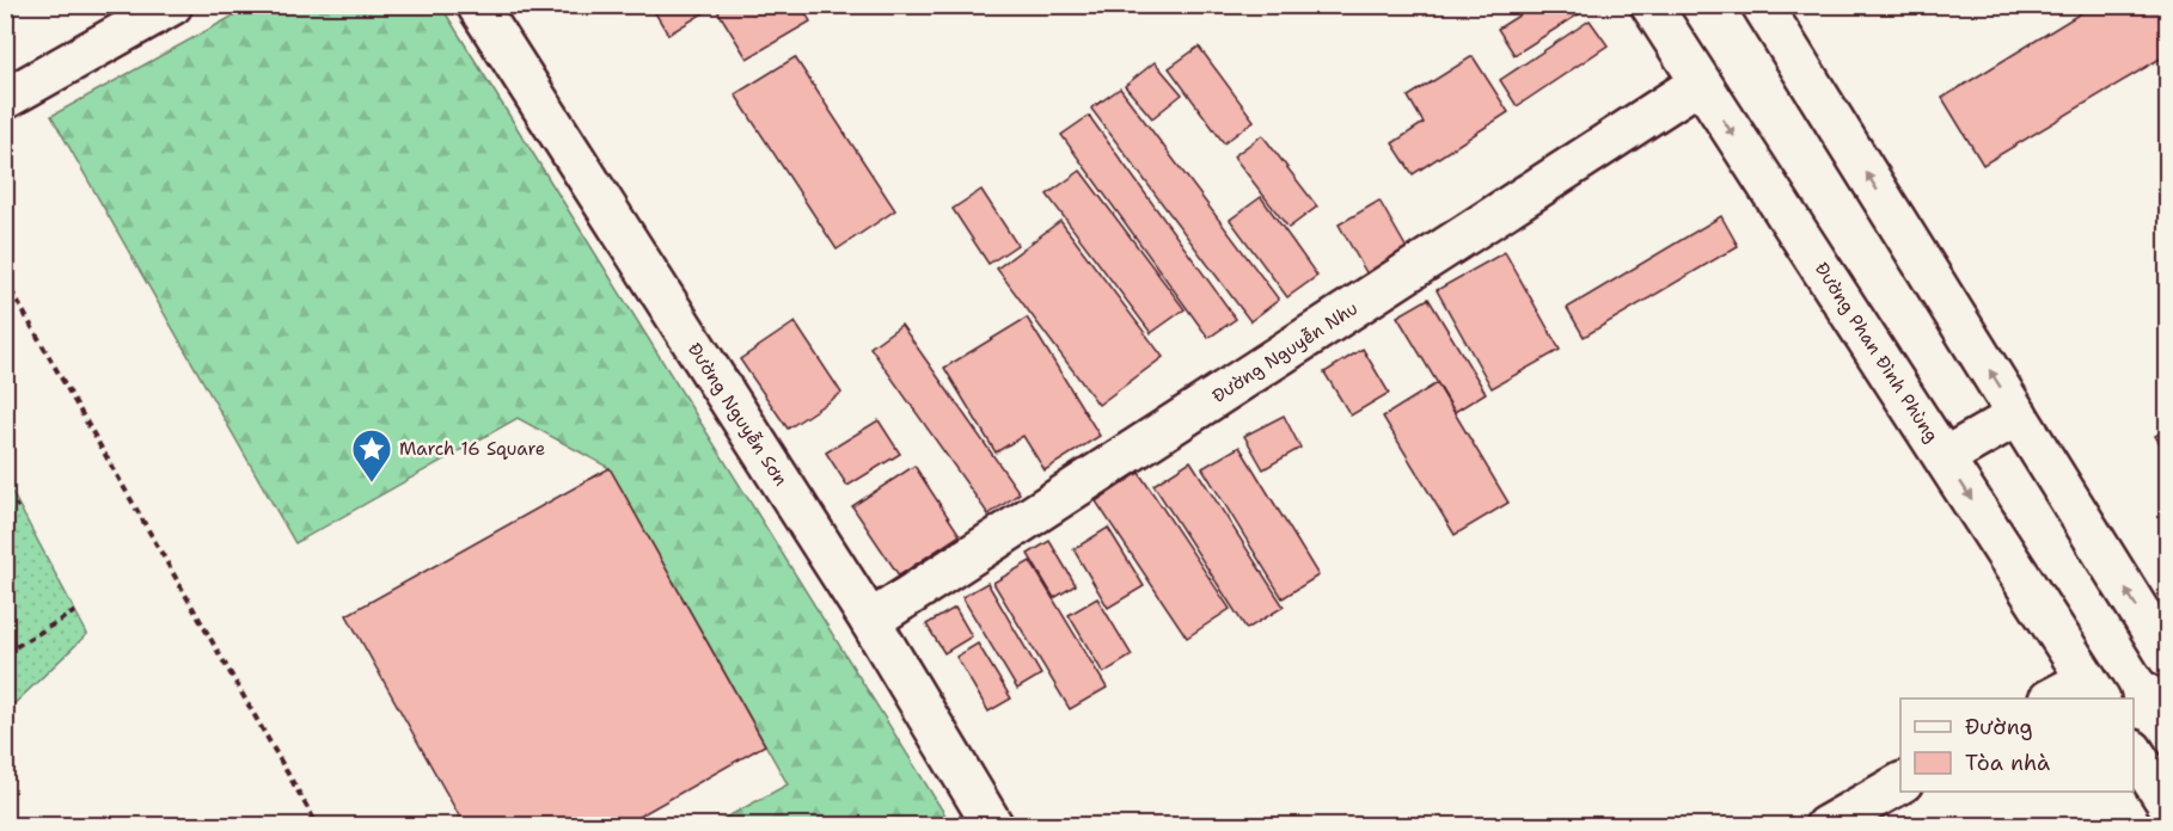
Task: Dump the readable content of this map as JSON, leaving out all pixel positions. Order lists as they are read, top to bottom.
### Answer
{
  "streets": {
    "street": ["Đường Nguyễn Nhu", "Đường Phan Đình Phùng", "Đường Nguyễn Sơn"]
  },
  "crossings": [
    ["Đường Nguyễn Nhu", "Đường Phan Đình Phùng"],
    ["Đường Nguyễn Nhu", "Đường Nguyễn Sơn"]
  ],
  "places": {
    "place": ["March 16 Square"]
  },
  "legend": ["Đường", "Tòa nhà"]
}
